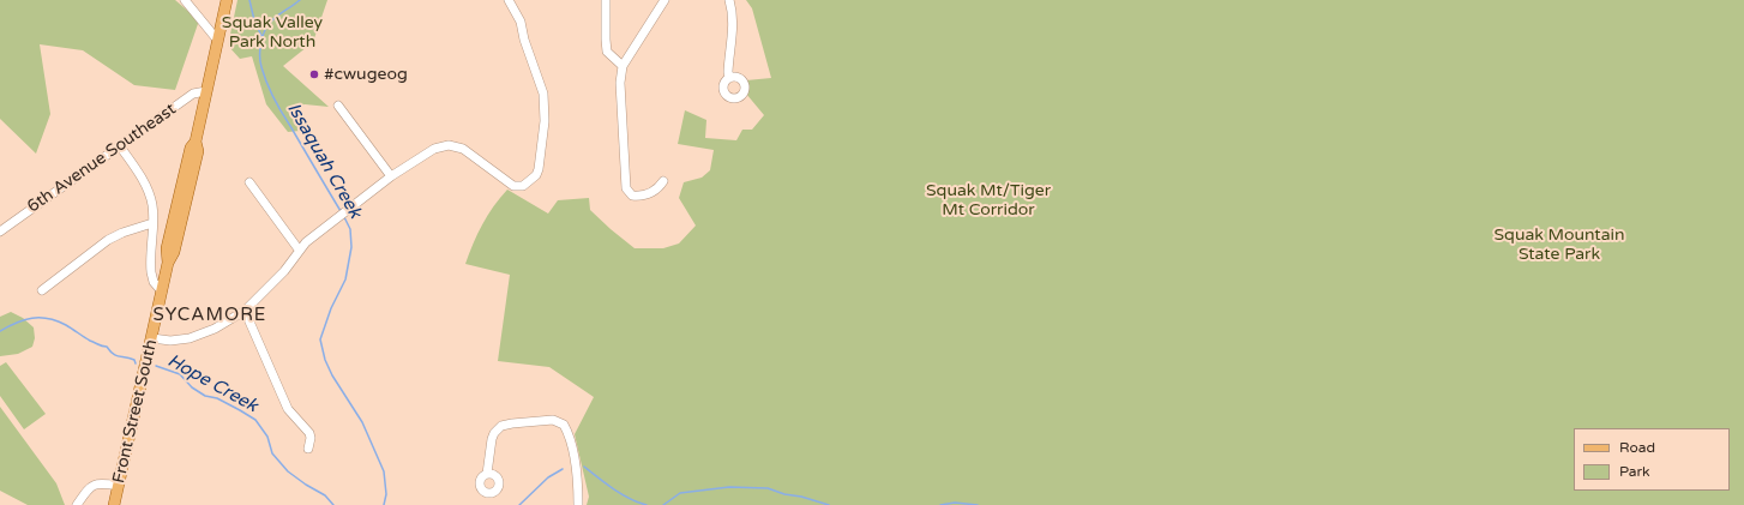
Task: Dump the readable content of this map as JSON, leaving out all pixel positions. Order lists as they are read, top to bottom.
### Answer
{
  "streets": {
    "main road": ["Front Street South"],
    "street": ["6th Avenue Southeast"]
  },
  "crossings": [
    ["6th Avenue Southeast", "Front Street South"]
  ],
  "districts": ["SYCAMORE"],
  "water": ["Issaquah Creek", "Hope Creek"],
  "parks": ["Squak Valley Park North", "Squak Mt/Tiger Mt Corridor", "Squak Mountain State Park"],
  "places": ["#cwugeog"],
  "legend": ["Road", "Park"]
}
